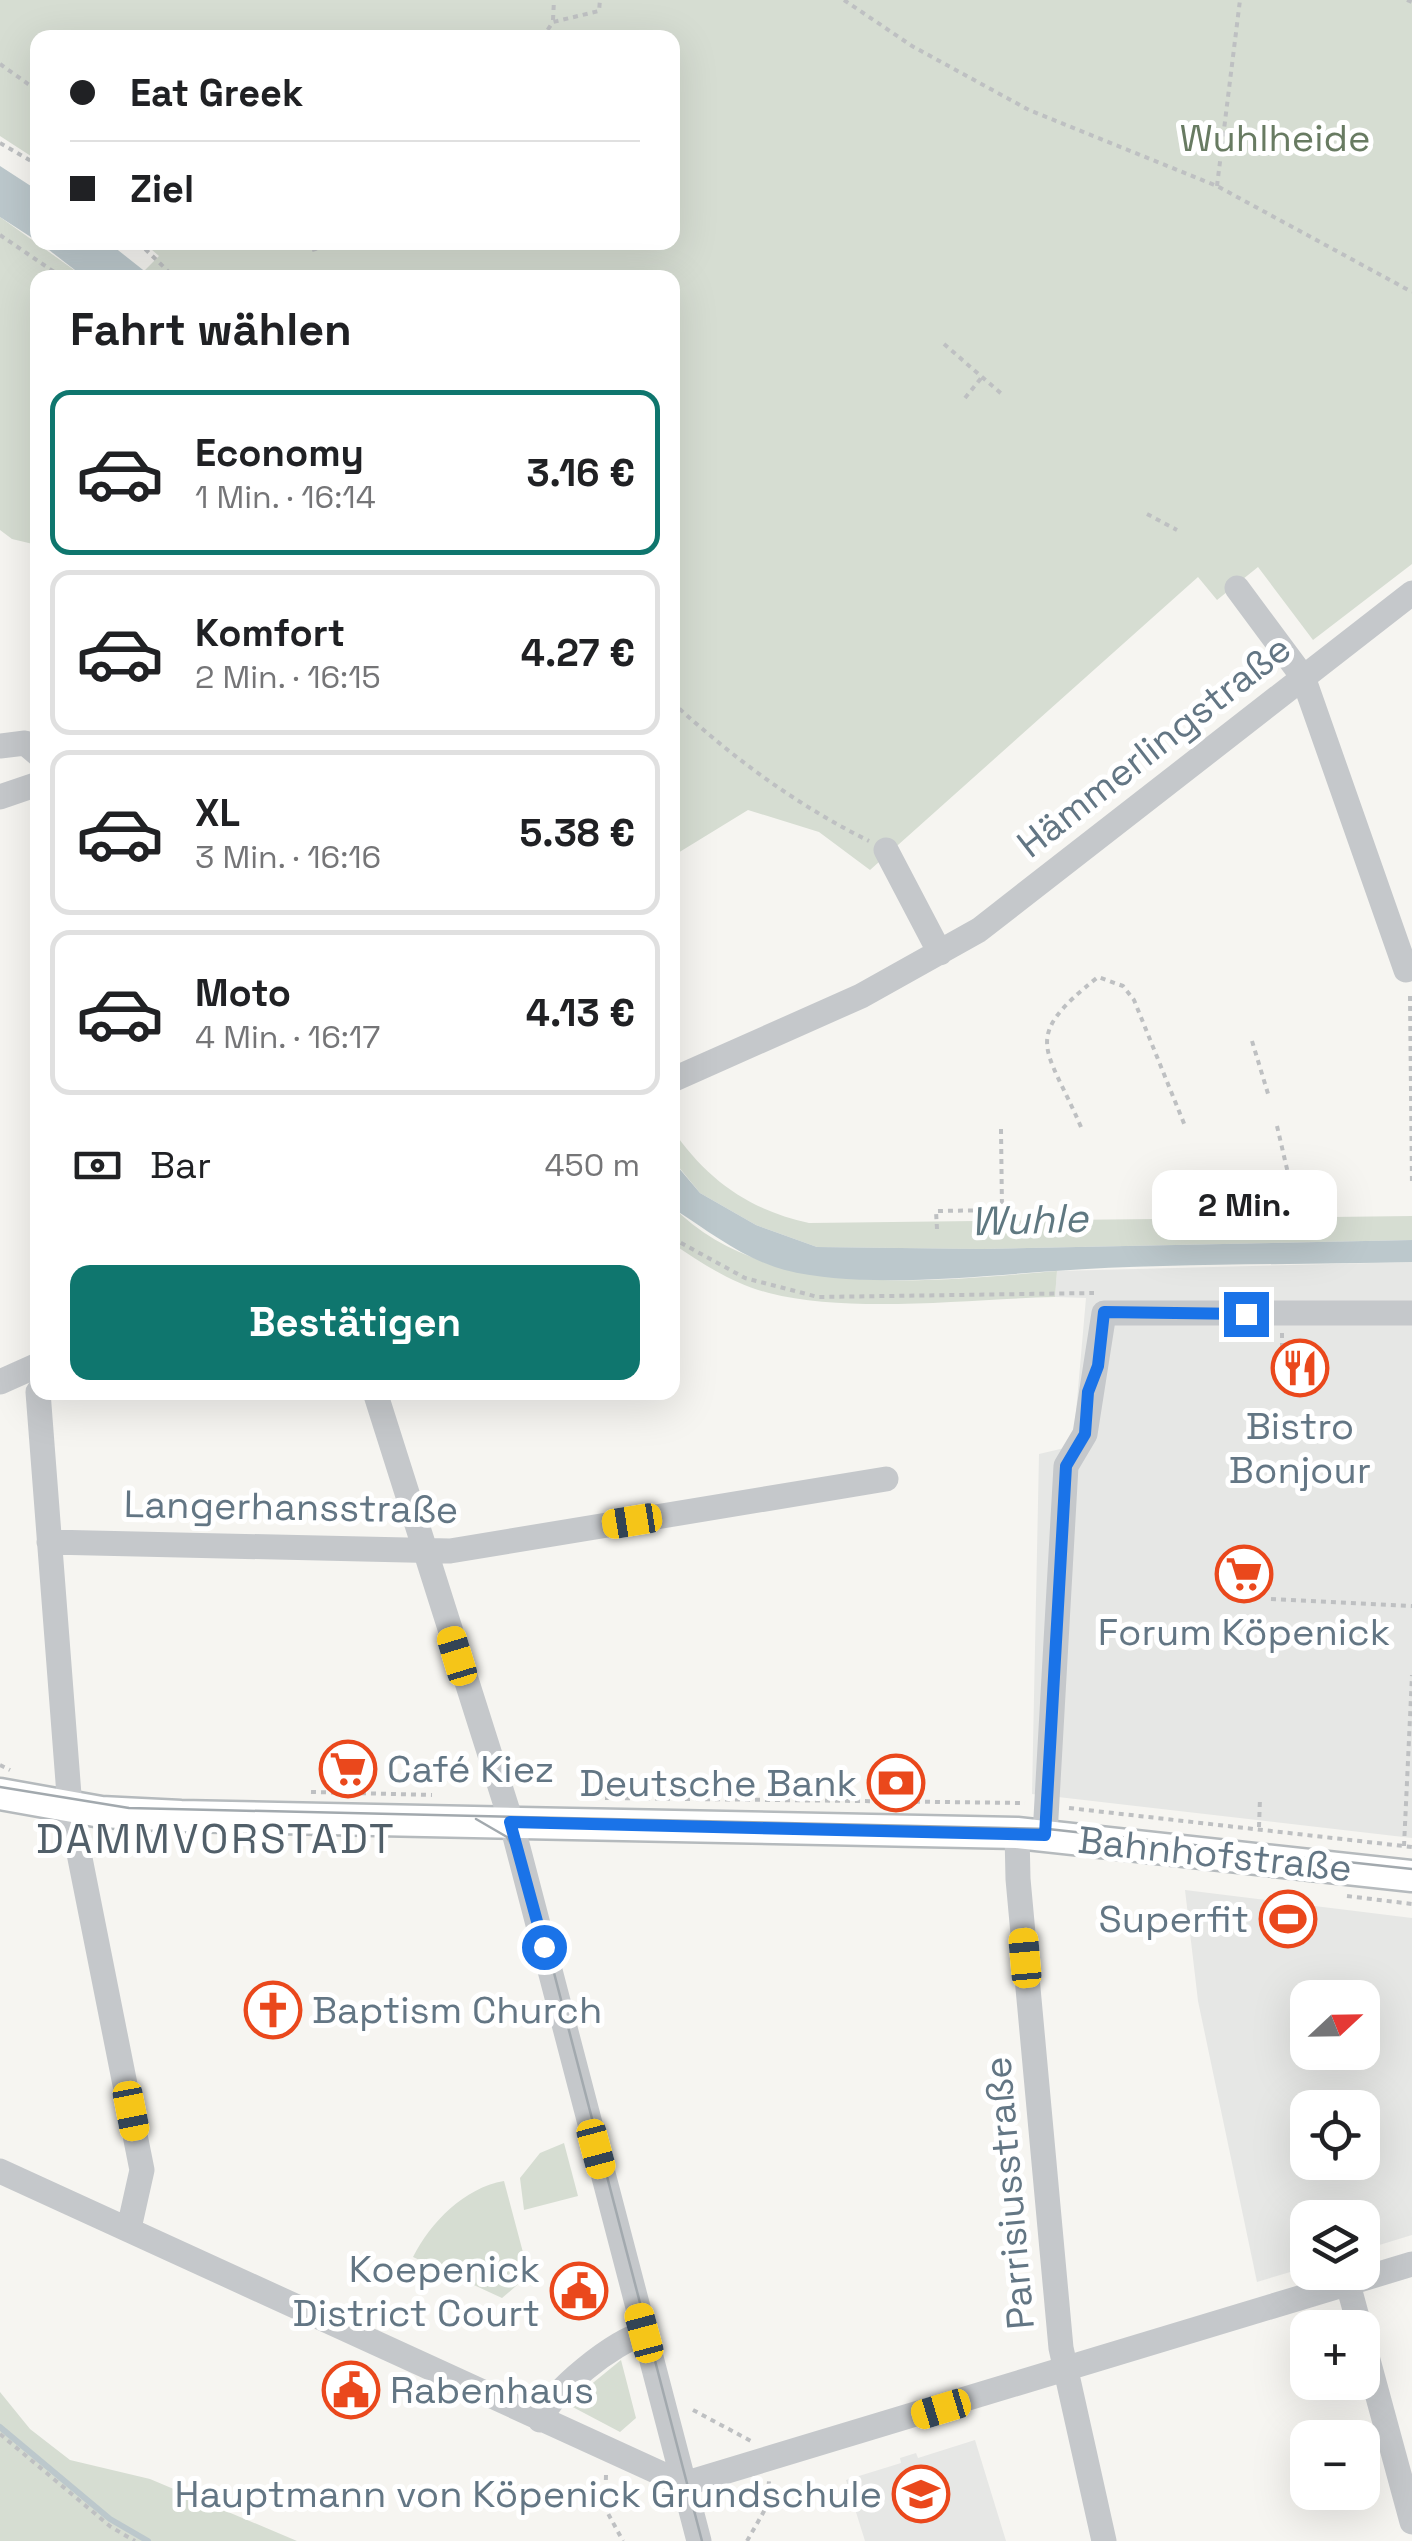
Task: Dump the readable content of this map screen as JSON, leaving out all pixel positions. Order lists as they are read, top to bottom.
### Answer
{
  "streets": {
    "main road": ["Bahnhofstraße"],
    "street": ["Hämmerlingstraße", "Langerhansstraße", "Parrisiusstraße"]
  },
  "crossings": [
    ["Bahnhofstraße", "Parrisiusstraße"]
  ],
  "districts": ["DAMMVORSTADT"],
  "water": ["Wuhle"],
  "parks": ["Wuhlheide"],
  "places": {
    "restaurant": ["Bistro Bonjour"],
    "supermarket": ["Forum Köpenick", "Café Kiez"],
    "bank": ["Deutsche Bank"],
    "sports": ["Superfit"],
    "church": ["Baptism Church"],
    "public building": ["Koepenick District Court", "Rabenhaus"],
    "school or university": ["Hauptmann von Köpenick Grundschule"]
  },
  "north": "right",
  "page": {
    "banner": ["Eat Greek", "Ziel"],
    "heading": "Fahrt wählen",
    "list": [
      {
        "name": "Economy",
        "note": "1 Min. · 16:14",
        "value": "3.16 €"
      },
      {
        "name": "Komfort",
        "note": "2 Min. · 16:15",
        "value": "4.27 €"
      },
      {
        "name": "XL",
        "note": "3 Min. · 16:16",
        "value": "5.38 €"
      },
      {
        "name": "Moto",
        "note": "4 Min. · 16:17",
        "value": "4.13 €"
      }
    ],
    "pay": ["Bar", "450 m"],
    "bubble": "2 Min.",
    "buttons": "Bestätigen",
    "map_buttons": ["+", "−"]
  }
}
